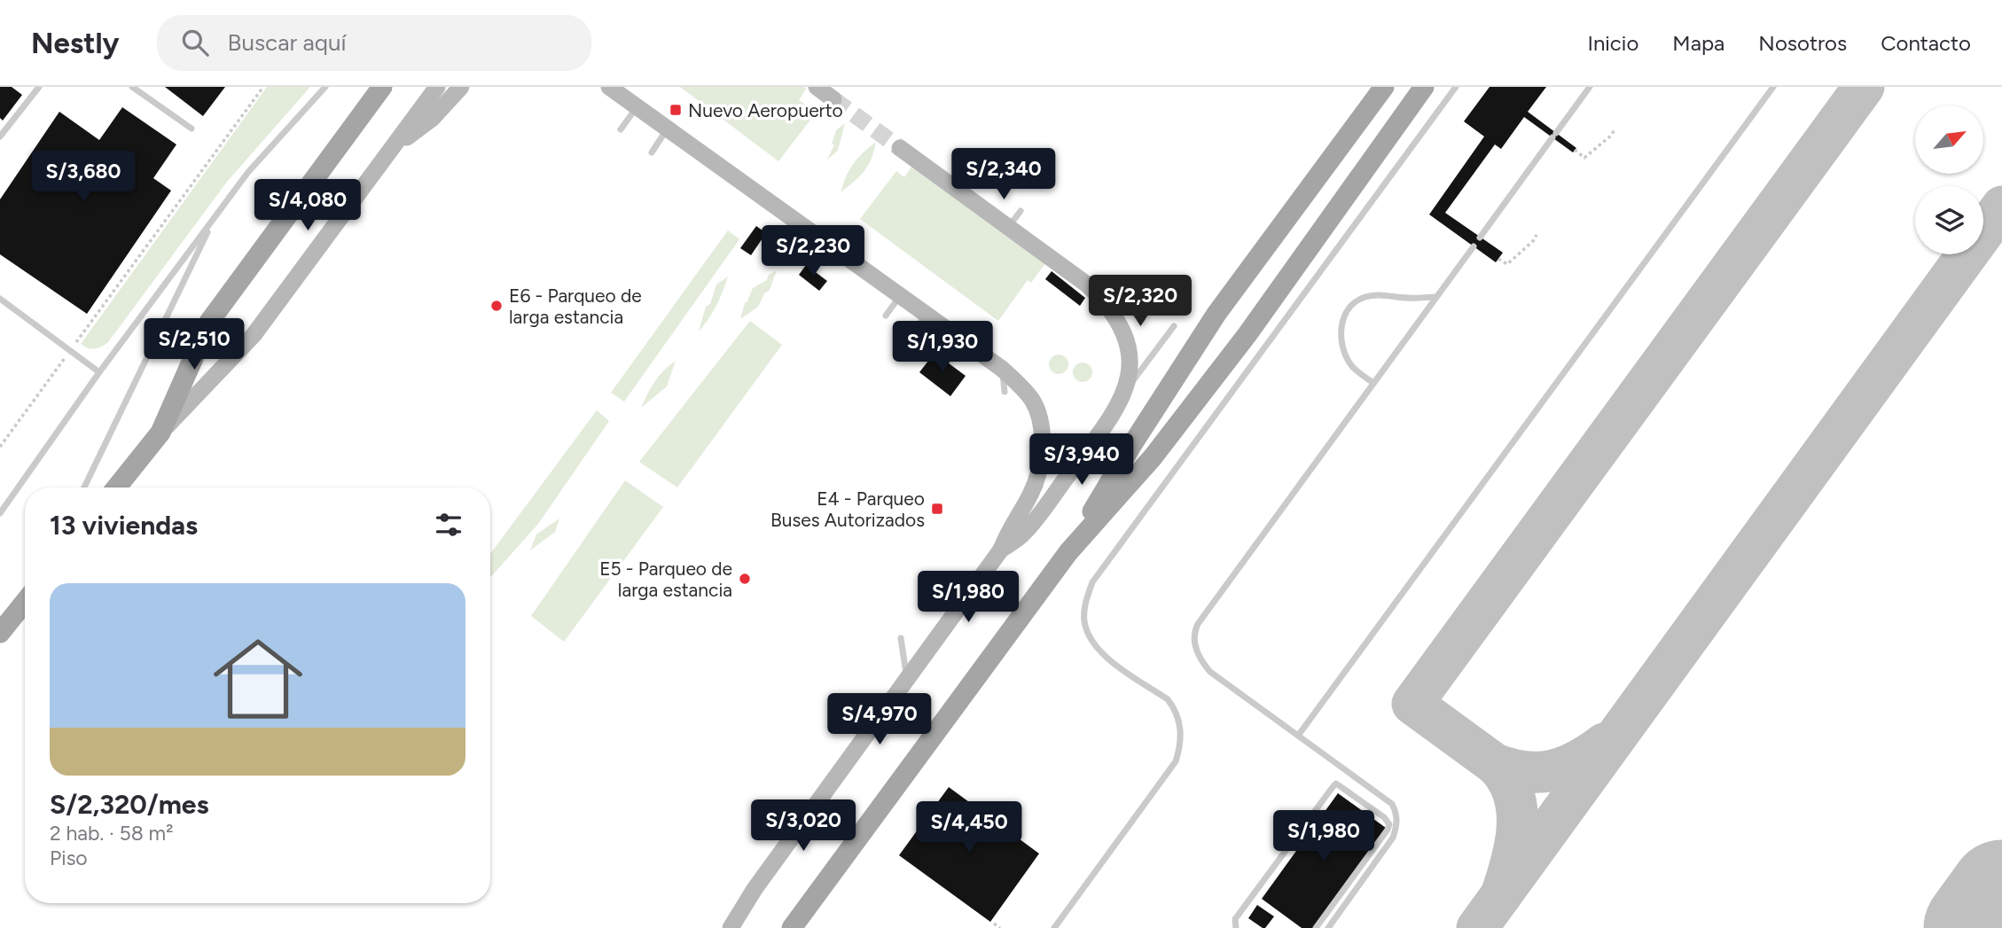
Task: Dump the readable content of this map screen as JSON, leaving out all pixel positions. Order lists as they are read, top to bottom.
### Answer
{
  "places": {
    "transit": ["Nuevo Aeropuerto", "E4 - Parqueo Buses Autorizados"],
    "other": ["E6 - Parqueo de larga estancia", "E5 - Parqueo de larga estancia"]
  },
  "north": "top right",
  "page": {
    "header": "Nestly",
    "search": "Buscar aquí",
    "nav": [
      "Inicio",
      "Mapa",
      "Nosotros",
      "Contacto"
    ],
    "price": [
      "S/2,340",
      "S/3,680",
      "S/4,080",
      "S/2,230",
      "S/2,320",
      "S/2,510",
      "S/1,930",
      "S/3,940",
      "S/1,980",
      "S/4,970",
      "S/3,020",
      "S/4,450",
      "S/1,980"
    ],
    "heading": "13 viviendas",
    "list": [
      {
        "name": "S/2,320/mes",
        "note": "2 hab. · 58 m² · Piso"
      }
    ]
  }
}
